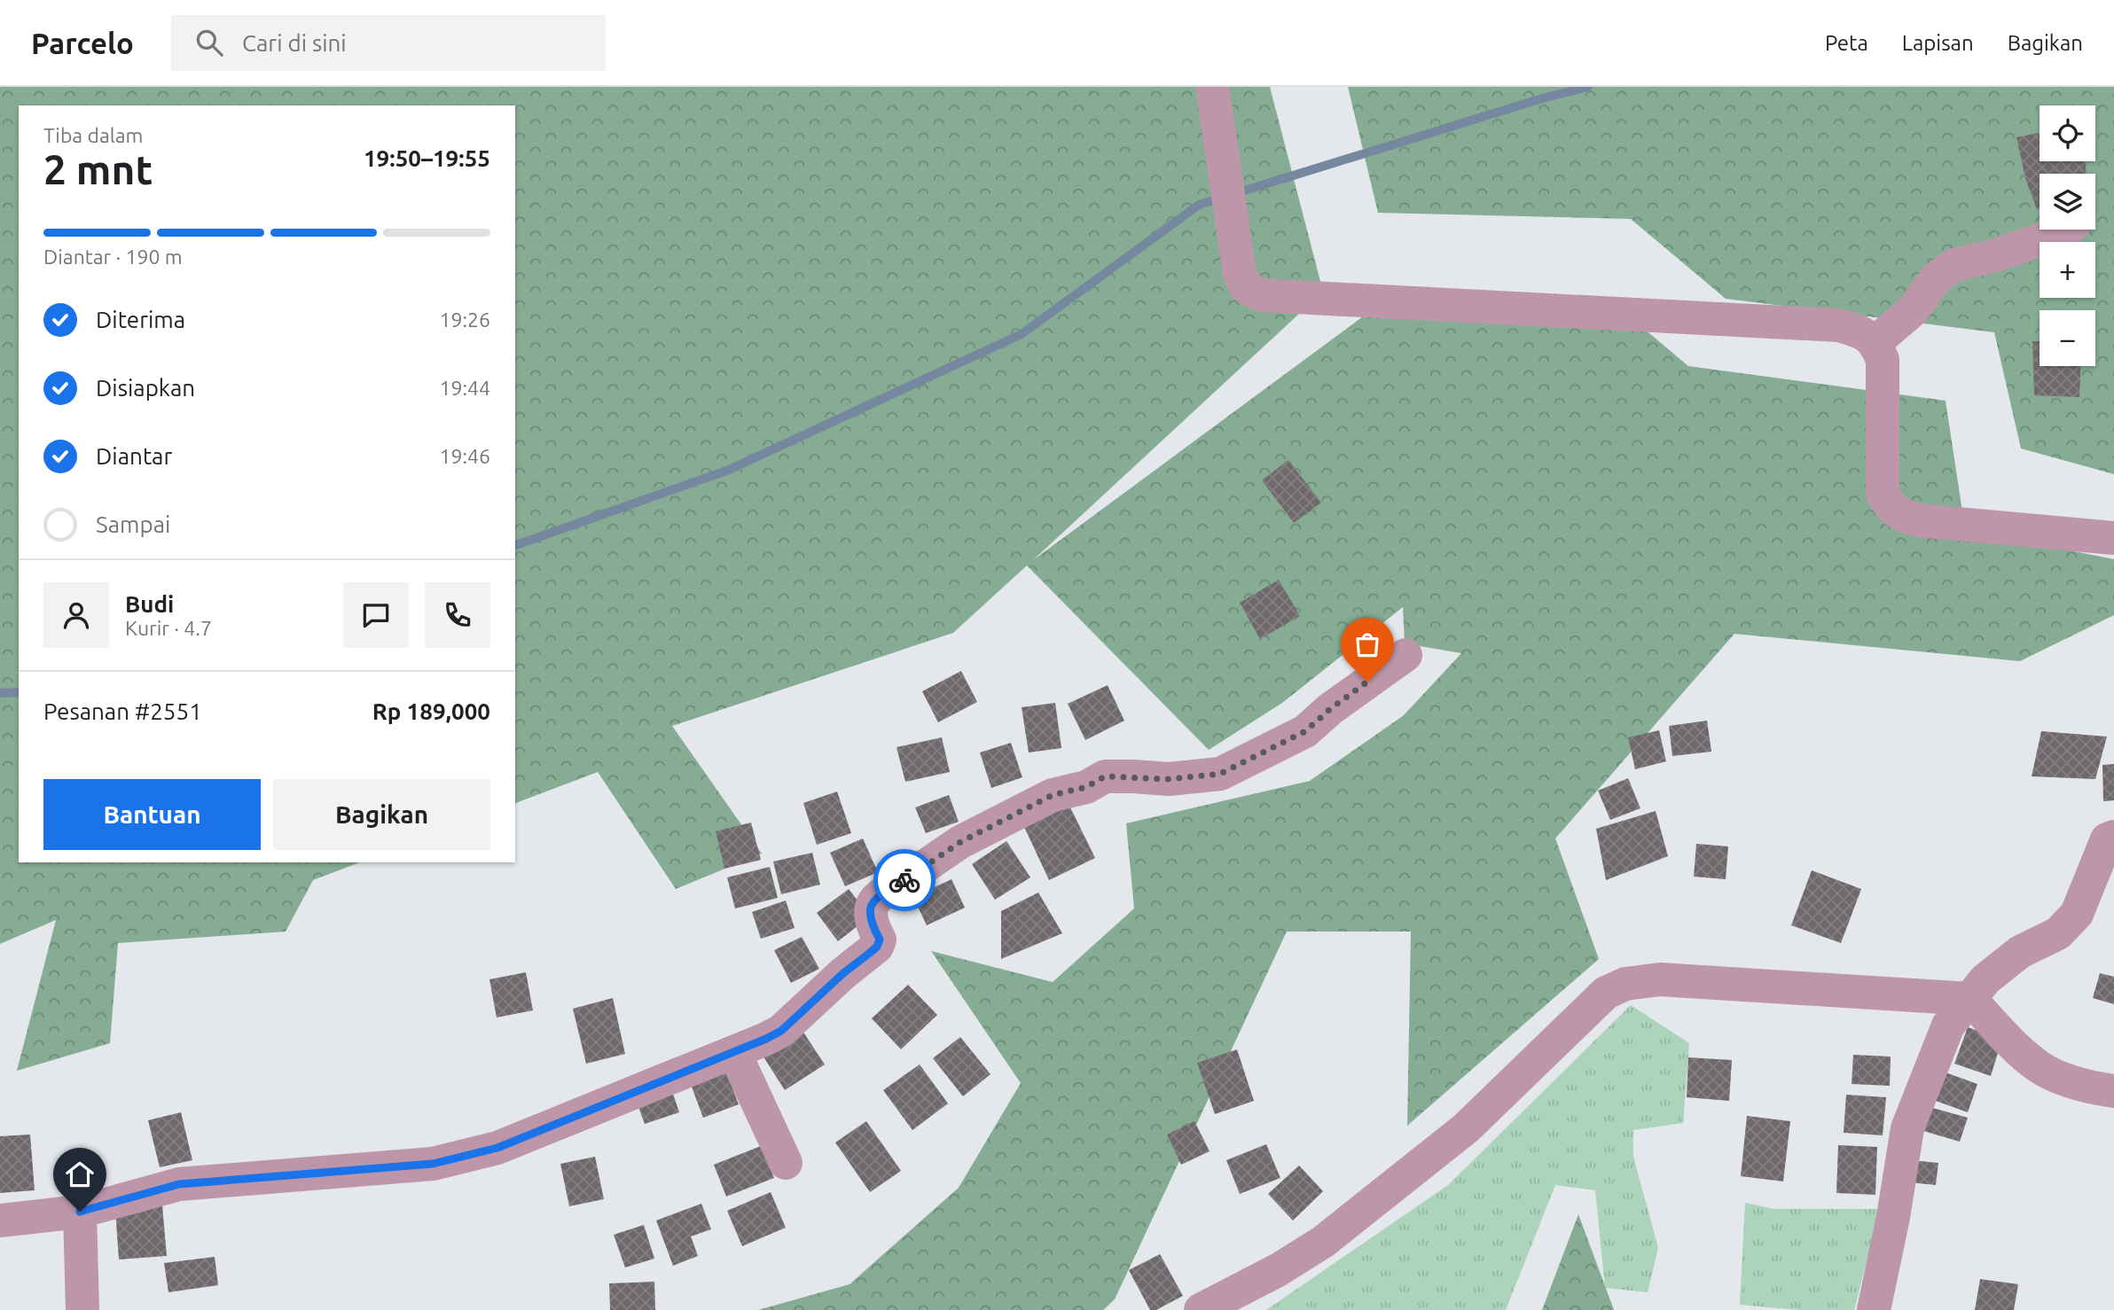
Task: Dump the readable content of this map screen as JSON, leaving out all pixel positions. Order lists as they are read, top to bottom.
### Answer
{
  "page": {
    "header": "Parcelo",
    "search": "Cari di sini",
    "nav": ["Peta", "Lapisan", "Bagikan"],
    "map_buttons": ["+", "−"],
    "heading": ["2 mnt", "Tiba dalam", "19:50–19:55"],
    "panel": [
      "Budi",
      "Kurir · 4.7",
      "Pesanan #2551",
      "Rp 189,000"
    ],
    "bar": "Diantar · 190 m",
    "list": [
      ["Diterima", "19:26"],
      ["Disiapkan", "19:44"],
      ["Diantar", "19:46"],
      "Sampai"
    ],
    "buttons": ["Bantuan", "Bagikan"]
  }
}
